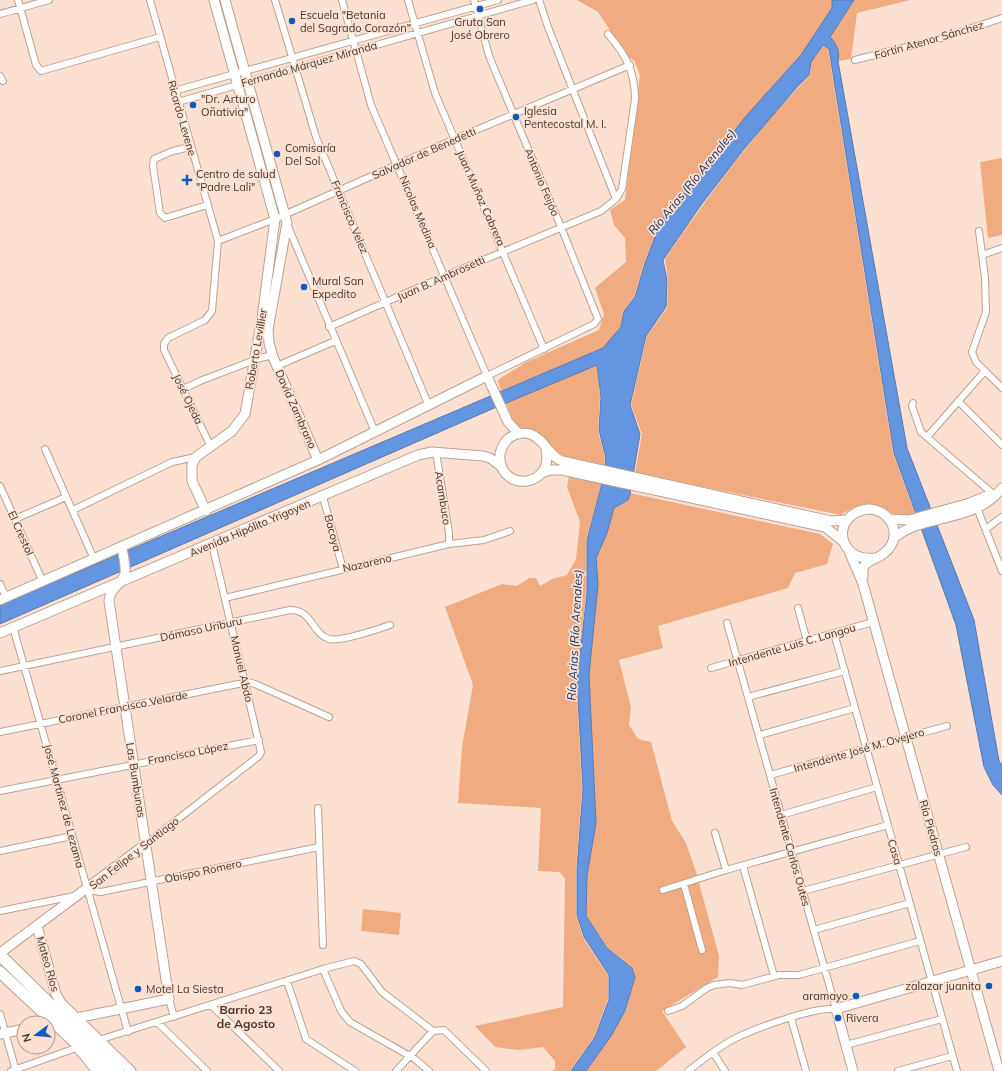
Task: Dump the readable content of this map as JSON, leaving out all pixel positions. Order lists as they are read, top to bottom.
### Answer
{
  "streets": {
    "street": [
      "Fortín Atenor Sánchez",
      "Fernando Márquez Miranda",
      "Ricardo Levene",
      "Salvador de Benedetti",
      "Antonio Feijóo",
      "Juan Muñoz Cabrera",
      "Nicolas Medina",
      "Francisco Velez",
      "Juan B. Ambrosetti",
      "Roberto Levillier",
      "José Ojeda",
      "David Zambrano",
      "Acambuco",
      "Avenida Hipólito Yrigoyen",
      "El Crestol",
      "Bacoya",
      "Nazareno",
      "Dámaso Uriburu",
      "Intendente Luis C. Langou",
      "Manuel Abdo",
      "Coronel Francisco Velarde",
      "Intendente José M. Ovejero",
      "Francisco López",
      "Las Bumbunas",
      "José Martínez de Lezama",
      "Río Piedras",
      "Intendente Carlos Outes",
      "Casa",
      "San Felipe y Santiago",
      "Obispo Romero",
      "Mateo Ríos"
    ]
  },
  "crossings": [
    ["Fernando Márquez Miranda", "Ricardo Levene"],
    ["Fernando Márquez Miranda", "Antonio Feijóo"],
    ["Fernando Márquez Miranda", "Juan Muñoz Cabrera"],
    ["Fernando Márquez Miranda", "Nicolas Medina"],
    ["Fernando Márquez Miranda", "Francisco Velez"],
    ["Ricardo Levene", "Salvador de Benedetti"],
    ["Ricardo Levene", "José Ojeda"],
    ["Salvador de Benedetti", "Antonio Feijóo"],
    ["Salvador de Benedetti", "Juan Muñoz Cabrera"],
    ["Salvador de Benedetti", "Nicolas Medina"],
    ["Salvador de Benedetti", "Francisco Velez"],
    ["Salvador de Benedetti", "Roberto Levillier"],
    ["Antonio Feijóo", "Juan Muñoz Cabrera"],
    ["Antonio Feijóo", "Juan B. Ambrosetti"],
    ["Juan Muñoz Cabrera", "Juan B. Ambrosetti"],
    ["Nicolas Medina", "Juan B. Ambrosetti"],
    ["Francisco Velez", "Juan B. Ambrosetti"],
    ["Roberto Levillier", "José Ojeda"],
    ["Roberto Levillier", "David Zambrano"],
    ["Acambuco", "Avenida Hipólito Yrigoyen"],
    ["Acambuco", "Nazareno"],
    ["Avenida Hipólito Yrigoyen", "Bacoya"],
    ["Avenida Hipólito Yrigoyen", "Manuel Abdo"],
    ["Avenida Hipólito Yrigoyen", "Las Bumbunas"],
    ["Avenida Hipólito Yrigoyen", "José Martínez de Lezama"],
    ["Bacoya", "Nazareno"],
    ["Nazareno", "Manuel Abdo"],
    ["Dámaso Uriburu", "Manuel Abdo"],
    ["Dámaso Uriburu", "Las Bumbunas"],
    ["Dámaso Uriburu", "José Martínez de Lezama"],
    ["Intendente Luis C. Langou", "Río Piedras"],
    ["Intendente Luis C. Langou", "Intendente Carlos Outes"],
    ["Intendente Luis C. Langou", "Casa"],
    ["Manuel Abdo", "Coronel Francisco Velarde"],
    ["Manuel Abdo", "Francisco López"],
    ["Manuel Abdo", "San Felipe y Santiago"],
    ["Coronel Francisco Velarde", "Las Bumbunas"],
    ["Coronel Francisco Velarde", "José Martínez de Lezama"],
    ["Intendente José M. Ovejero", "Río Piedras"],
    ["Intendente José M. Ovejero", "Intendente Carlos Outes"],
    ["Intendente José M. Ovejero", "Casa"],
    ["Francisco López", "Las Bumbunas"],
    ["Francisco López", "José Martínez de Lezama"],
    ["Las Bumbunas", "San Felipe y Santiago"],
    ["Las Bumbunas", "Obispo Romero"],
    ["José Martínez de Lezama", "San Felipe y Santiago"],
    ["José Martínez de Lezama", "Obispo Romero"],
    ["San Felipe y Santiago", "Obispo Romero"],
    ["San Felipe y Santiago", "Mateo Ríos"]
  ],
  "districts": ["Barrio 23 de Agosto"],
  "water": ["Río Arias (Río Arenales)"],
  "places": {
    "other": [
      "Gruta San José Obrero",
      "Escuela \"Betania del Sagrado Corazón\"",
      "\"Dr. Arturo Oñativia\"",
      "Iglesia Pentecostal M. I.",
      "Comisaría Del Sol",
      "Mural San Expedito",
      "zalazar juanita",
      "Motel La Siesta",
      "aramayo",
      "Rivera"
    ],
    "health": ["Centro de salud \"Padre Lali\""]
  },
  "north": "left"
}
